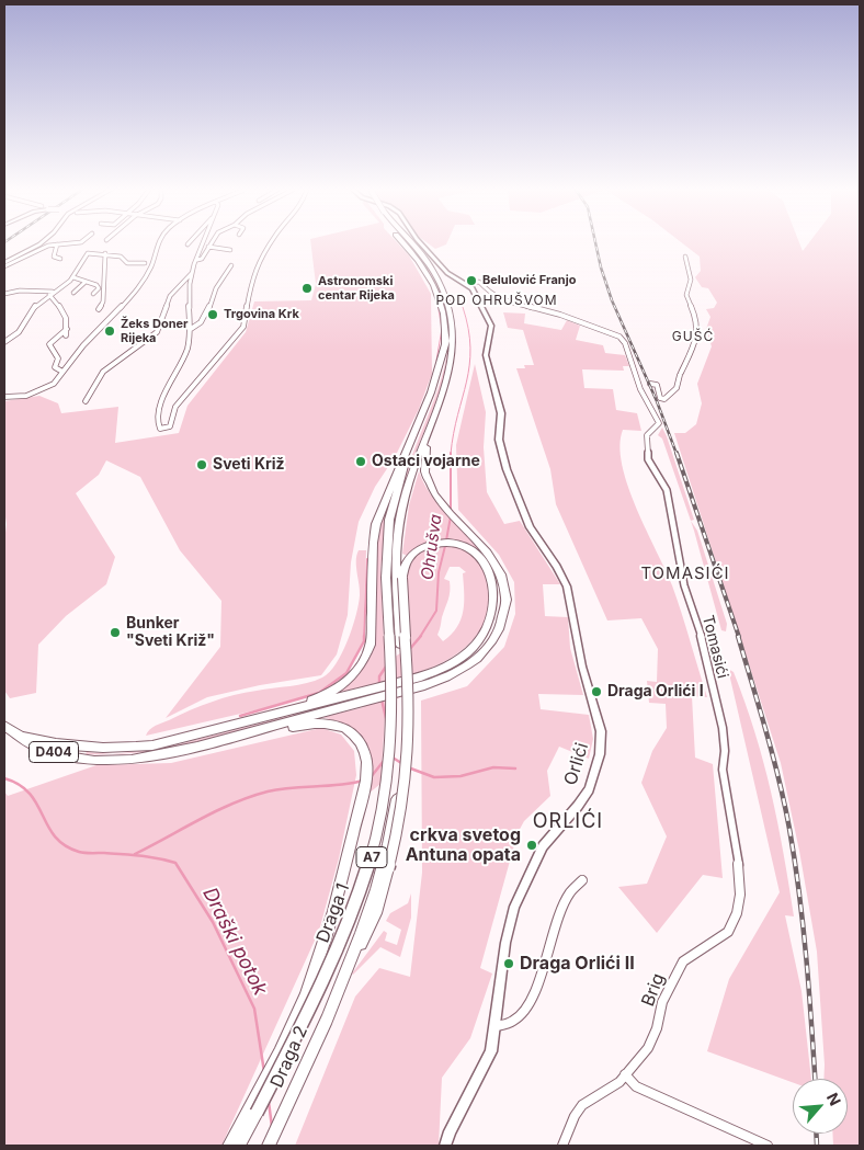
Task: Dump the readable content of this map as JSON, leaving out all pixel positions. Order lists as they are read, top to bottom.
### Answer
{
  "streets": {
    "highway": [
      "D404",
      "A7",
      "Draga 1",
      "Draga 2"
    ],
    "street": ["Tomasići", "Orlići", "Brig"]
  },
  "crossings": [
    ["Tomasići", "Brig"],
    ["A7", "Draga 1"],
    ["A7", "Draga 2"],
    ["Draga 1", "Draga 2"]
  ],
  "districts": [
    "POD OHRUŠVOM",
    "GUŠĆ",
    "TOMASIĆI",
    "ORLIĆI"
  ],
  "water": ["Ohrušva", "Draški potok"],
  "places": [
    "Belulović Franjo",
    "Astronomski centar Rijeka",
    "Trgovina Krk",
    "Žeks Doner Rijeka",
    "Ostaci vojarne",
    "Sveti Križ",
    "Bunker \"Sveti Križ\"",
    "Draga Orlići I",
    "crkva svetog Antuna opata",
    "Draga Orlići II"
  ],
  "north": "top right"
}
